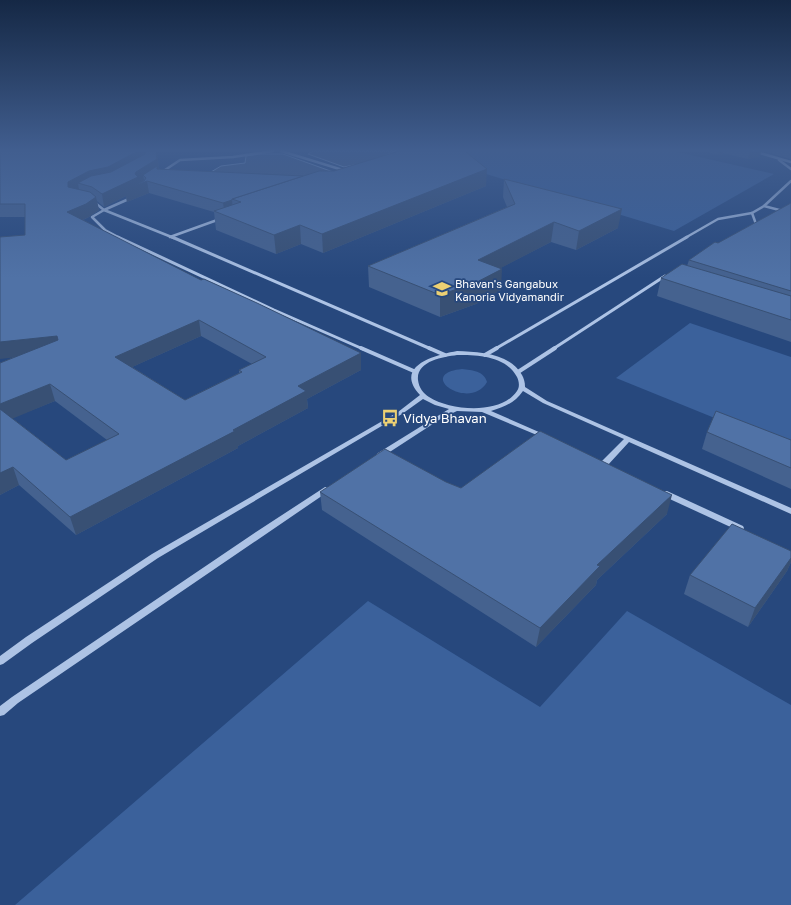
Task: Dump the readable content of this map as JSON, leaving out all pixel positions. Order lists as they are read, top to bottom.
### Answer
{
  "places": {
    "school or university": ["Bhavan's Gangabux Kanoria Vidyamandir"],
    "bus stop": ["Vidya Bhavan"]
  }
}
